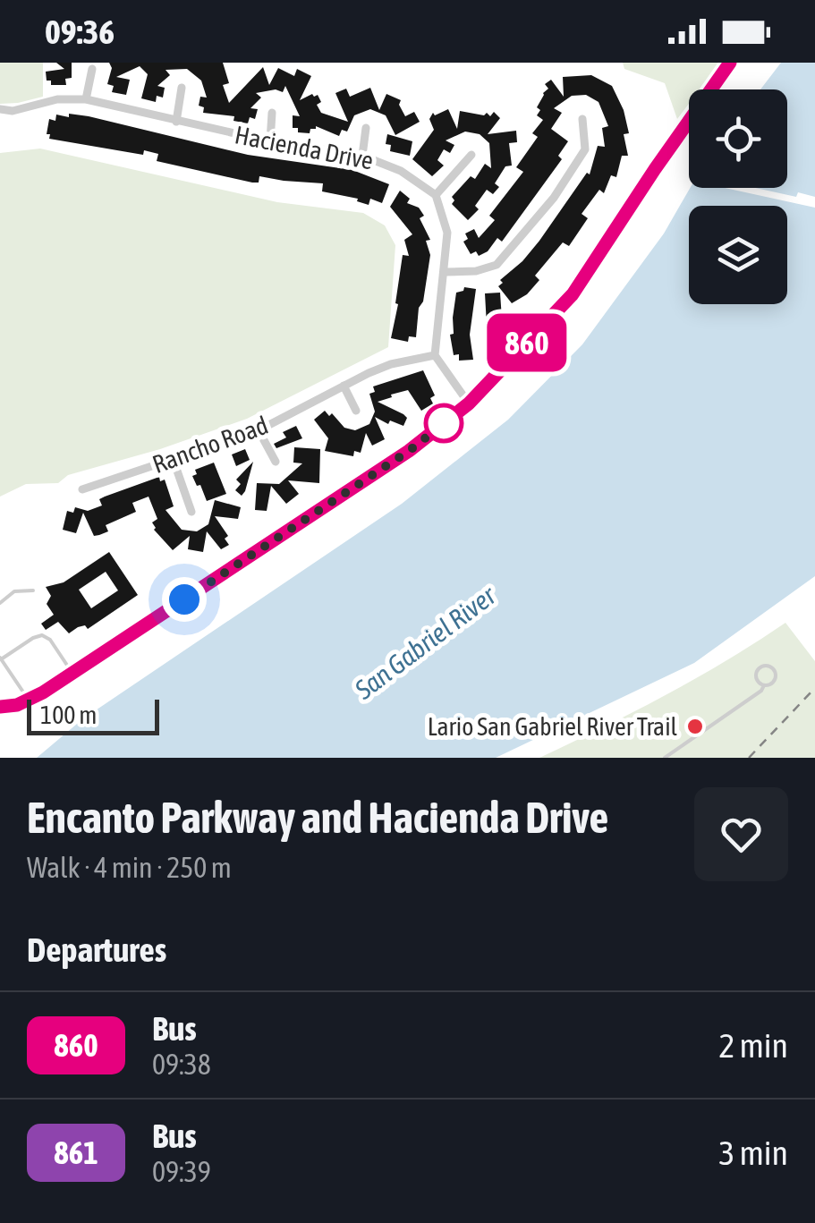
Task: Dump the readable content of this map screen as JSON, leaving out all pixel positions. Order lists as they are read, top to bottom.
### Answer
{
  "streets": {
    "street": ["Hacienda Drive", "Rancho Road"]
  },
  "water": ["San Gabriel River"],
  "places": ["Lario San Gabriel River Trail"],
  "lines": ["bus line 860"],
  "scale_bar": "100 m",
  "page": {
    "status": "09:36",
    "on_map": "860",
    "scale": "100 m",
    "heading": [
      ["Encanto Parkway and Hacienda Drive", "Walk · 4 min · 250 m"],
      "Departures"
    ],
    "list": [
      {
        "mark": "860",
        "name": "Bus",
        "note": "09:38",
        "value": "2 min"
      },
      {
        "mark": "861",
        "name": "Bus",
        "note": "09:39",
        "value": "3 min"
      }
    ]
  }
}
